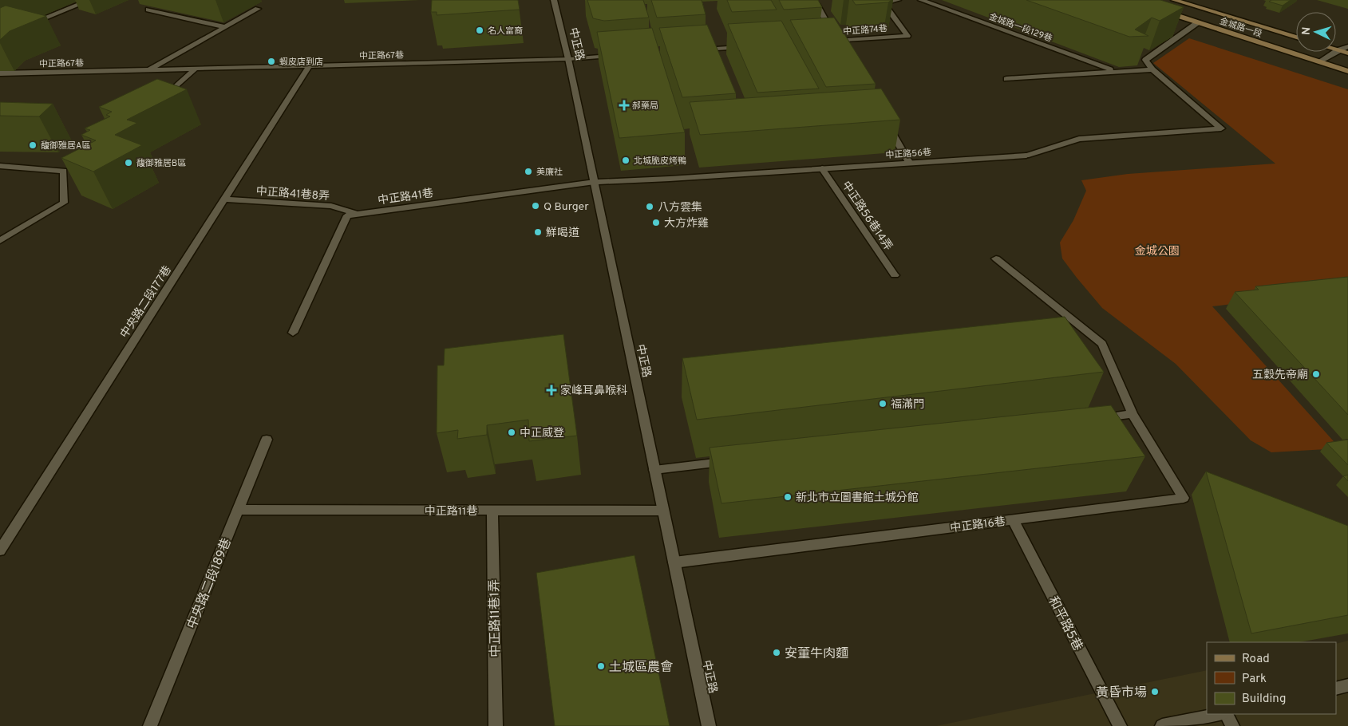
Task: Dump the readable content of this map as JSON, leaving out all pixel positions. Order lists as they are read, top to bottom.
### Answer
{
  "streets": {
    "main road": ["金城路一段"],
    "street": [
      "金城路一段129巷",
      "中正路74巷",
      "中正路",
      "中正路67巷",
      "中正路56巷",
      "中正路41巷8弄",
      "中正路41巷",
      "中正路56巷14弄",
      "中央路二段177巷",
      "中正路11巷",
      "中正路16巷",
      "中央路二段189巷",
      "中正路11巷1弄",
      "和平路5巷"
    ]
  },
  "crossings": [
    ["金城路一段129巷", "中正路56巷"],
    ["中正路", "中正路67巷"],
    ["中正路", "中正路56巷"],
    ["中正路", "中正路41巷"],
    ["中正路", "中正路11巷"],
    ["中正路", "中正路16巷"],
    ["中正路67巷", "中央路二段177巷"],
    ["中正路56巷", "中正路41巷"],
    ["中正路56巷", "中正路56巷14弄"],
    ["中正路41巷8弄", "中正路41巷"],
    ["中正路41巷8弄", "中央路二段177巷"],
    ["中正路11巷", "中央路二段189巷"],
    ["中正路11巷", "中正路11巷1弄"],
    ["中正路16巷", "和平路5巷"]
  ],
  "parks": ["金城公園"],
  "places": {
    "other": [
      "名人富裔",
      "蝦皮店到店",
      "馥御雅居A區",
      "北城脆皮烤鴨",
      "馥御雅居B區",
      "美廉社",
      "Q Burger",
      "八方雲集",
      "大方炸雞",
      "鮮喝道",
      "五穀先帝廟",
      "福滿門",
      "中正威登",
      "新北市立圖書館土城分館",
      "安董牛肉麵",
      "土城區農會",
      "黃昏市場"
    ],
    "health": ["郝藥局", "家峰耳鼻喉科"]
  },
  "legend": ["Road", "Park", "Building"],
  "north": "left"
}
